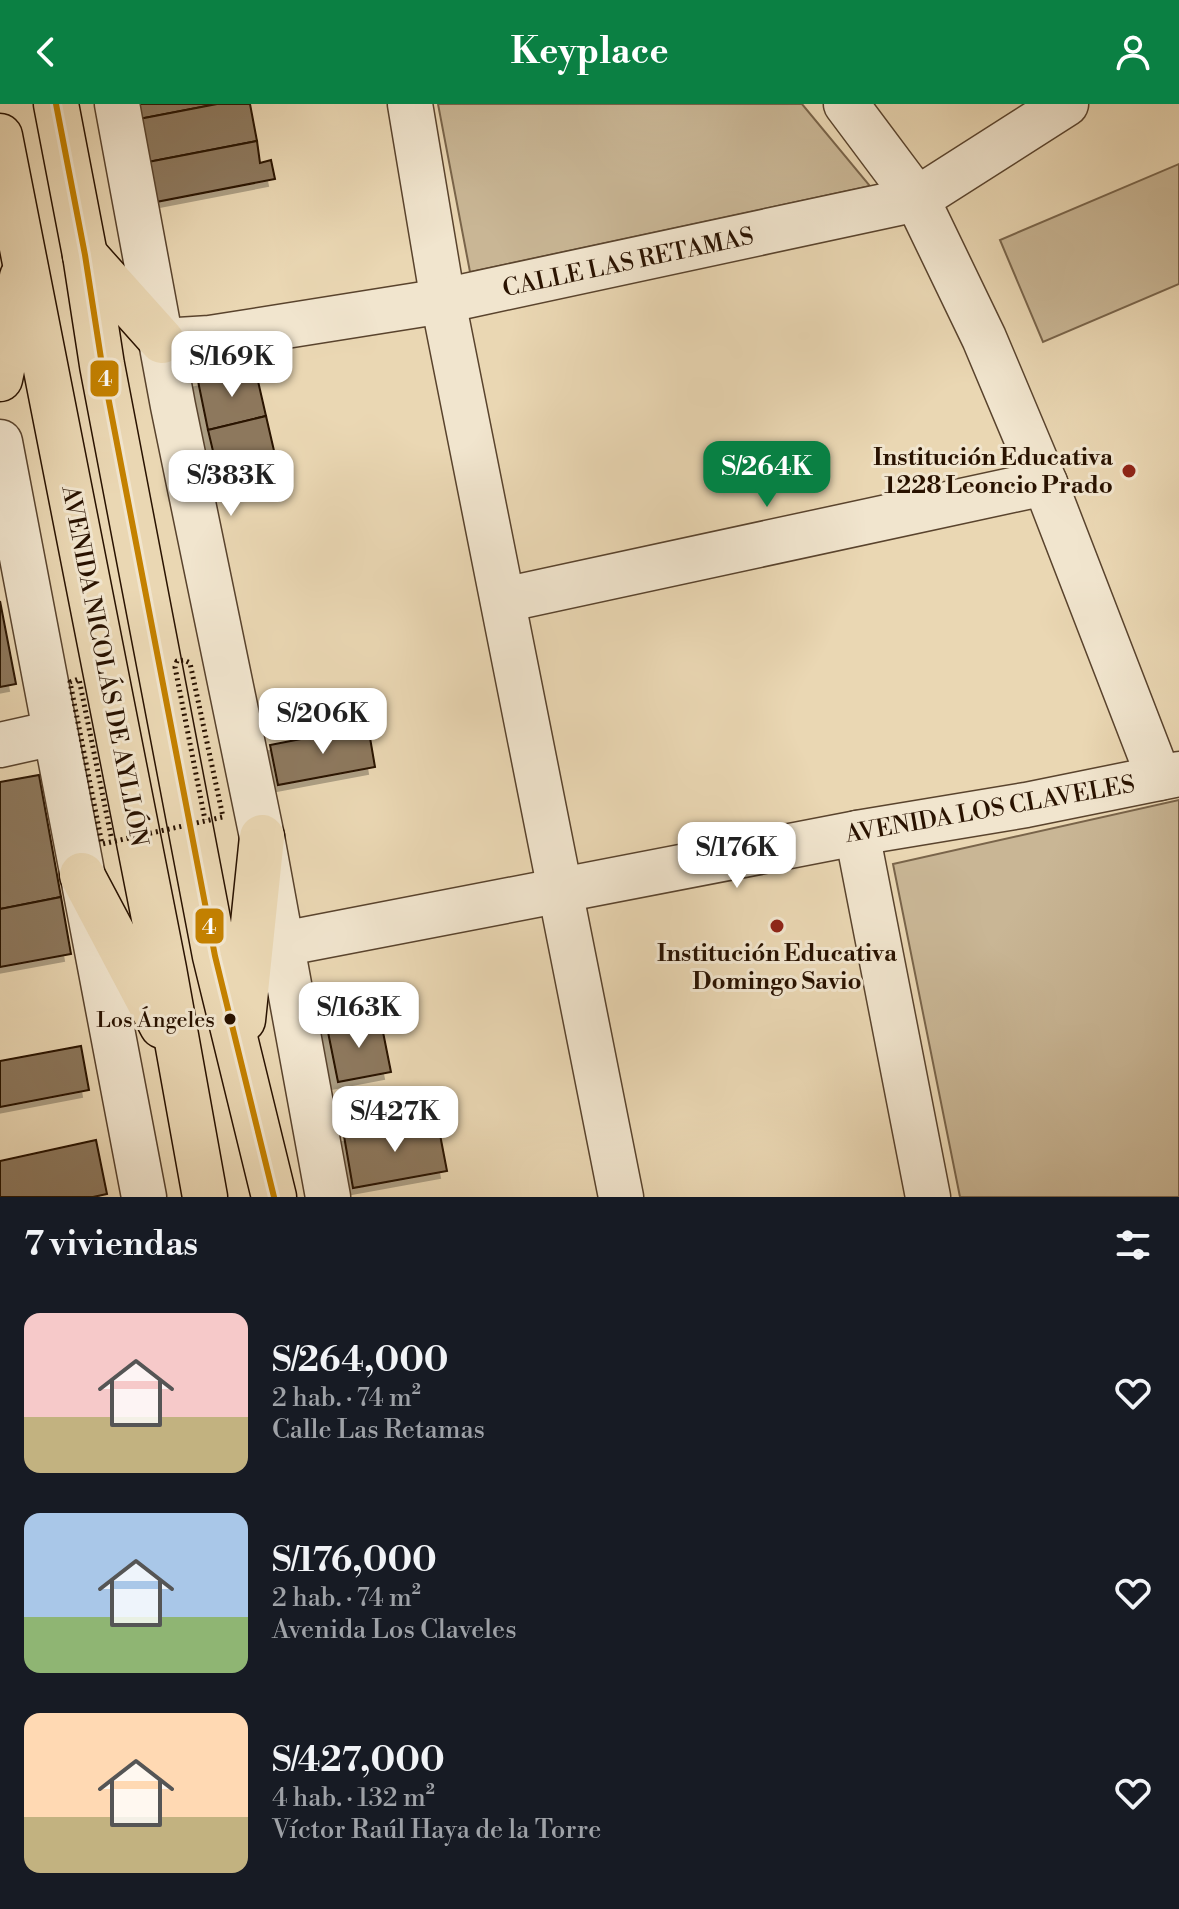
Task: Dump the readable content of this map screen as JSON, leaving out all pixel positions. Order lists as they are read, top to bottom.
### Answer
{
  "streets": {
    "main road": ["AVENIDA NICOLÁS DE AYLLÓN"],
    "street": ["CALLE LAS RETAMAS", "AVENIDA LOS CLAVELES"]
  },
  "places": ["Institución Educativa 1228 Leoncio Prado", "Institución Educativa Domingo Savio", "Los Ángeles"],
  "lines": ["transit line 4"],
  "page": {
    "header": "Keyplace",
    "price": [
      "S/169K",
      "S/264K",
      "S/383K",
      "S/206K",
      "S/176K",
      "S/163K",
      "S/427K"
    ],
    "heading": "7 viviendas",
    "list": [
      {
        "name": "S/264,000",
        "note": "2 hab. · 74 m² · Calle Las Retamas"
      },
      {
        "name": "S/176,000",
        "note": "2 hab. · 74 m² · Avenida Los Claveles"
      },
      {
        "name": "S/427,000",
        "note": "4 hab. · 132 m² · Víctor Raúl Haya de la Torre"
      }
    ]
  }
}
